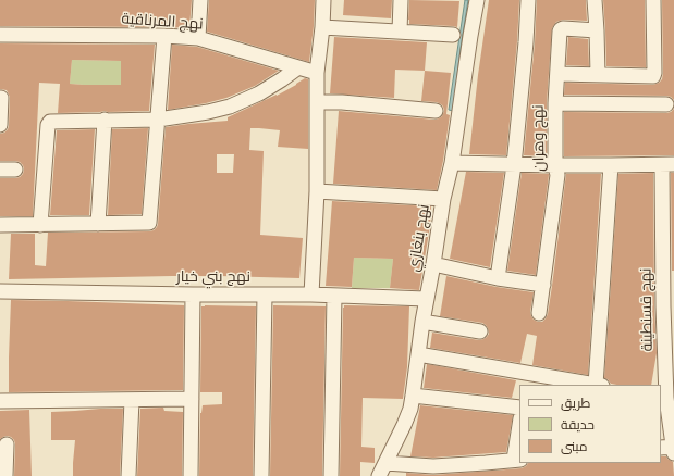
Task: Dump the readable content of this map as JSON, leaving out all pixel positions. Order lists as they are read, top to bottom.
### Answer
{
  "streets": {
    "street": [
      "نهج المرناقية",
      "نهج وهران",
      "نهج بنغازي",
      "نهج بني خيار",
      "نهج قسنطينة"
    ]
  },
  "crossings": [
    ["نهج بنغازي", "نهج بني خيار"]
  ],
  "legend": ["طريق", "حديقة", "مبنى"]
}
